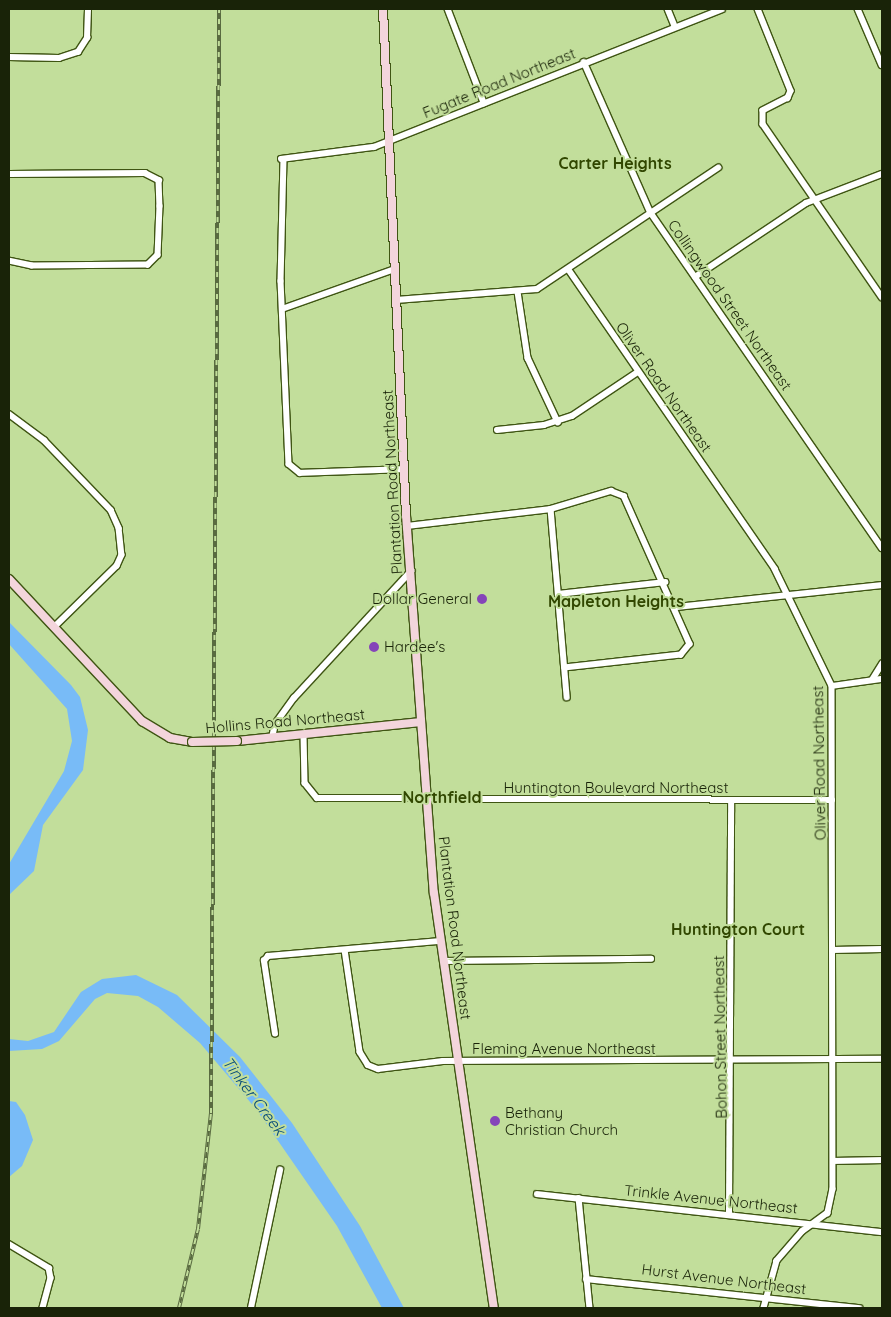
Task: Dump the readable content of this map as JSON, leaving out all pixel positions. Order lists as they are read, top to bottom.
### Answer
{
  "streets": {
    "main road": ["Plantation Road Northeast", "Hollins Road Northeast"],
    "street": [
      "Fugate Road Northeast",
      "Collingwood Street Northeast",
      "Oliver Road Northeast",
      "Huntington Boulevard Northeast",
      "Bohon Street Northeast",
      "Fleming Avenue Northeast",
      "Trinkle Avenue Northeast",
      "Hurst Avenue Northeast"
    ]
  },
  "crossings": [
    ["Fugate Road Northeast", "Collingwood Street Northeast"],
    ["Fugate Road Northeast", "Plantation Road Northeast"],
    ["Oliver Road Northeast", "Huntington Boulevard Northeast"],
    ["Oliver Road Northeast", "Fleming Avenue Northeast"],
    ["Oliver Road Northeast", "Trinkle Avenue Northeast"],
    ["Oliver Road Northeast", "Hurst Avenue Northeast"],
    ["Plantation Road Northeast", "Hollins Road Northeast"],
    ["Plantation Road Northeast", "Huntington Boulevard Northeast"],
    ["Plantation Road Northeast", "Fleming Avenue Northeast"],
    ["Hollins Road Northeast", "Huntington Boulevard Northeast"],
    ["Huntington Boulevard Northeast", "Bohon Street Northeast"],
    ["Bohon Street Northeast", "Fleming Avenue Northeast"],
    ["Bohon Street Northeast", "Trinkle Avenue Northeast"]
  ],
  "districts": [
    "Carter Heights",
    "Mapleton Heights",
    "Northfield",
    "Huntington Court"
  ],
  "water": ["Tinker Creek"],
  "places": ["Dollar General", "Hardee's", "Bethany Christian Church"]
}
